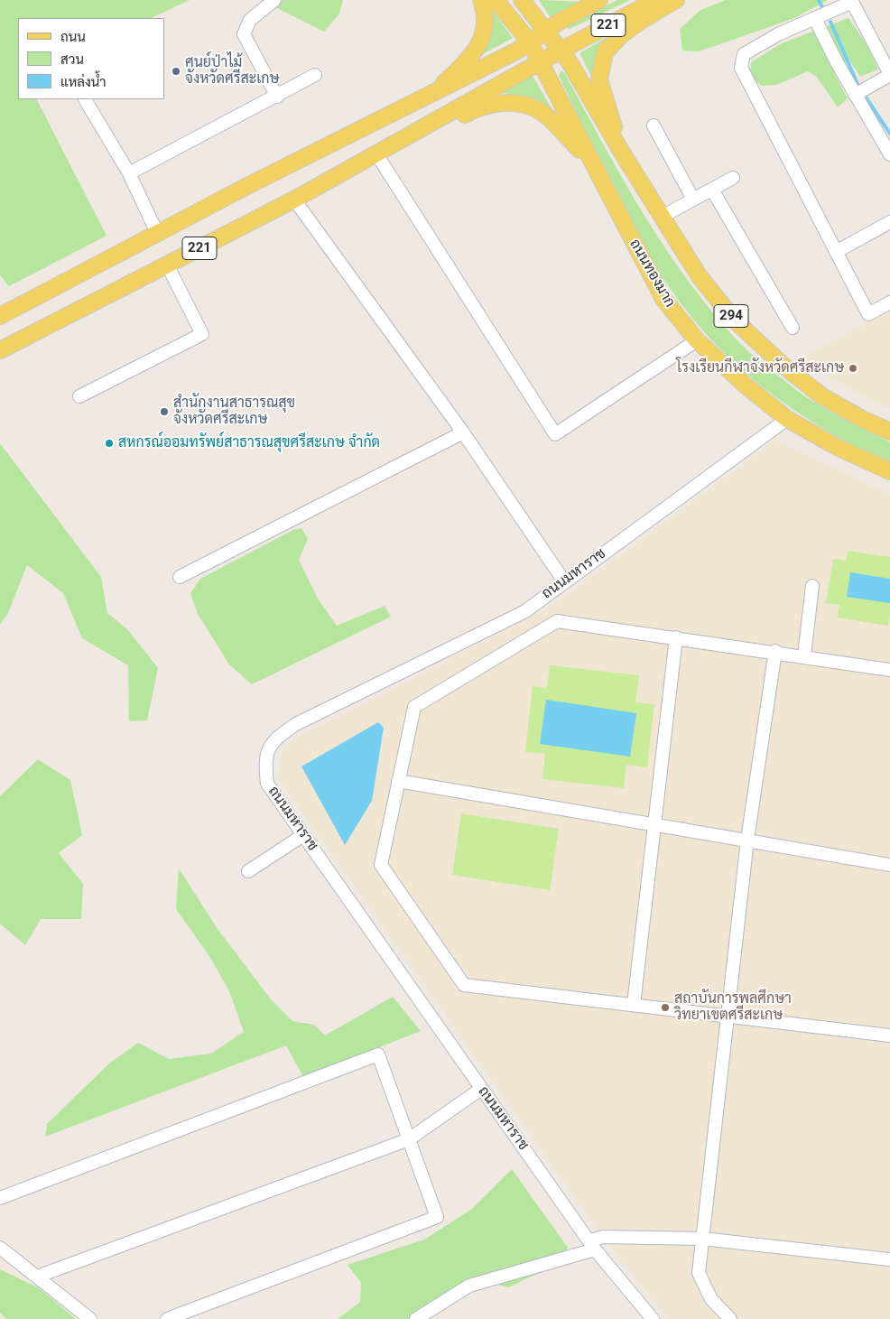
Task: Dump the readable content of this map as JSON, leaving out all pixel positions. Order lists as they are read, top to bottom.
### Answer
{
  "streets": {
    "main road": ["221", "ถนนทองมาก", "294"],
    "street": ["ถนนมหาราช"]
  },
  "crossings": [
    ["221", "ถนนทองมาก"],
    ["221", "294"],
    ["ถนนทองมาก", "ถนนมหาราช"]
  ],
  "places": [
    "ศูนย์ป่าไม้ จังหวัดศรีสะเกษ",
    "โรงเรียนกีฬาจังหวัดศรีสะเกษ",
    "สำนักงานสาธารณสุข จังหวัดศรีสะเกษ",
    "สหกรณ์ออมทรัพย์สาธารณสุขศรีสะเกษ จำกัด",
    "สถาบันการพลศึกษา วิทยาเขตศรีสะเกษ"
  ],
  "legend": ["ถนน", "สวน", "แหล่งน้ำ"]
}
